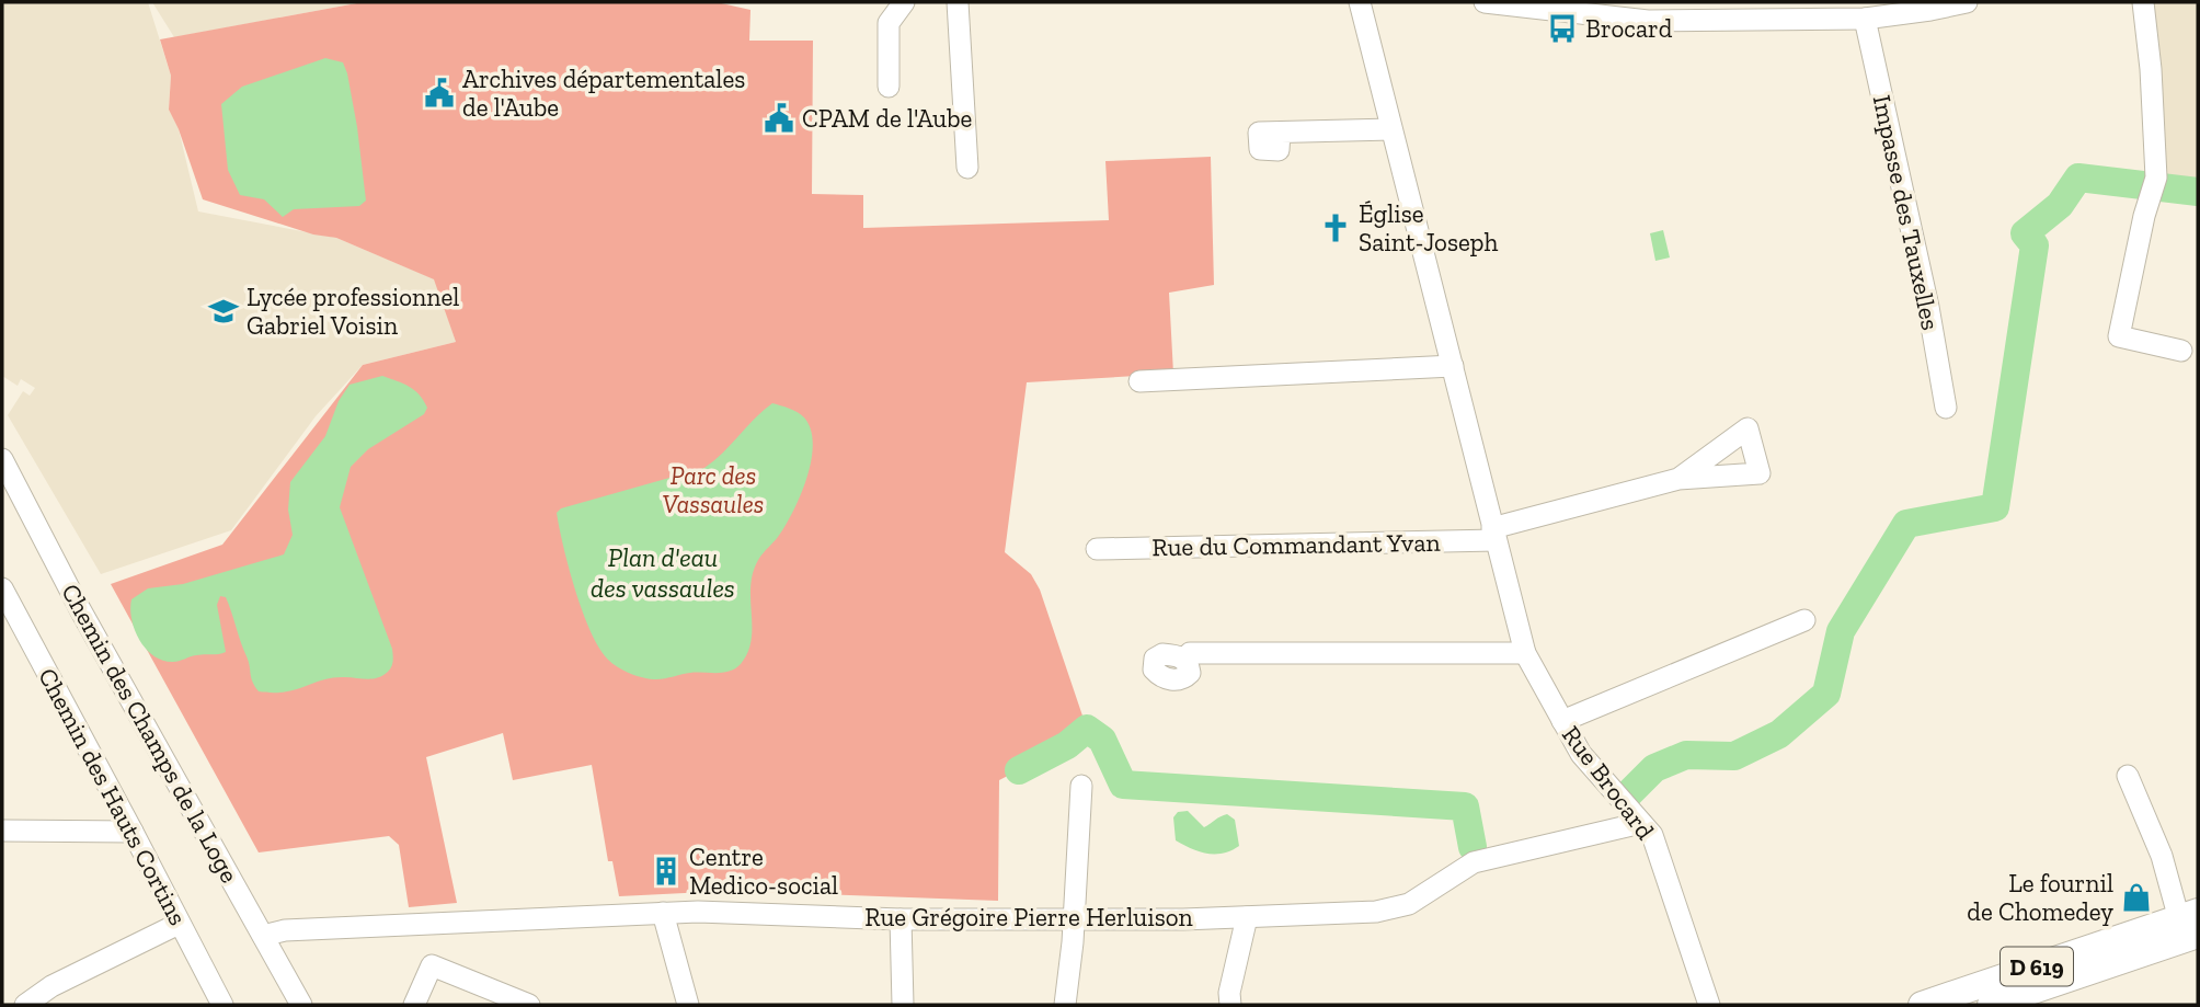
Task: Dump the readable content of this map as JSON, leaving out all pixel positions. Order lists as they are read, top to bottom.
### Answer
{
  "streets": {
    "main road": ["D 619"],
    "street": [
      "Impasse des Tauxelles",
      "Rue du Commandant Yvan",
      "Chemin des Champs de la Loge",
      "Rue Brocard",
      "Chemin des Hauts Cortins",
      "Rue Grégoire Pierre Herluison"
    ]
  },
  "crossings": [
    ["Rue du Commandant Yvan", "Rue Brocard"],
    ["Chemin des Champs de la Loge", "Rue Grégoire Pierre Herluison"],
    ["Rue Brocard", "Rue Grégoire Pierre Herluison"]
  ],
  "water": ["Plan d'eau des vassaules"],
  "parks": ["Parc des Vassaules"],
  "places": {
    "bus stop": ["Brocard"],
    "public building": ["Archives départementales de l'Aube", "CPAM de l'Aube"],
    "church": ["Église Saint-Joseph"],
    "school or university": ["Lycée professionnel Gabriel Voisin"],
    "building": ["Centre Medico-social"],
    "shop": ["Le fournil de Chomedey"]
  }
}
